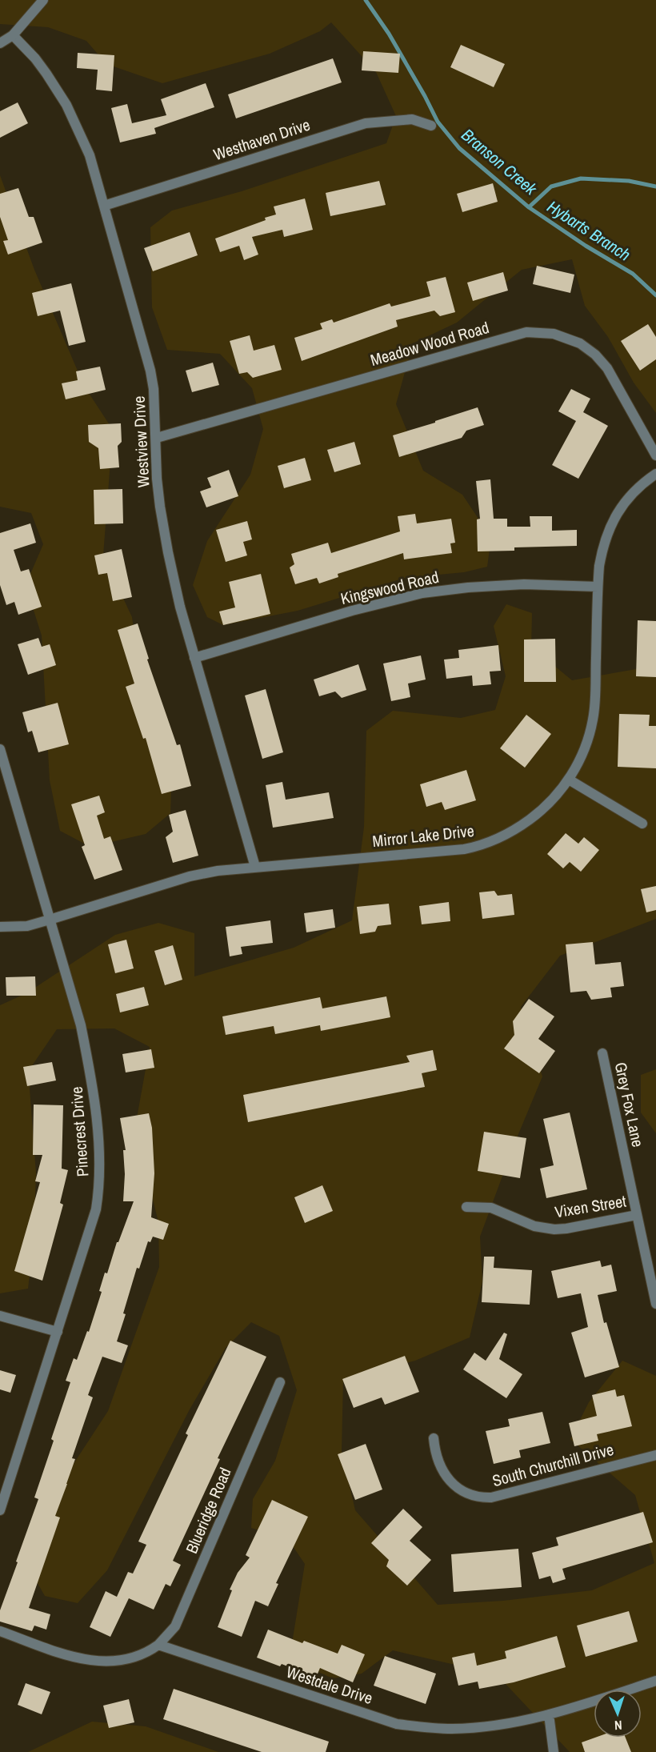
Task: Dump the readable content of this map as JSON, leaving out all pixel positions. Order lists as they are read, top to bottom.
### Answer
{
  "streets": {
    "street": [
      "Westhaven Drive",
      "Meadow Wood Road",
      "Westview Drive",
      "Kingswood Road",
      "Mirror Lake Drive",
      "Grey Fox Lane",
      "Pinecrest Drive",
      "Vixen Street",
      "South Churchill Drive",
      "Blueridge Road",
      "Westdale Drive"
    ]
  },
  "crossings": [
    ["Westhaven Drive", "Westview Drive"],
    ["Meadow Wood Road", "Westview Drive"],
    ["Westview Drive", "Kingswood Road"],
    ["Westview Drive", "Mirror Lake Drive"],
    ["Kingswood Road", "Mirror Lake Drive"],
    ["Mirror Lake Drive", "Pinecrest Drive"],
    ["Grey Fox Lane", "Vixen Street"],
    ["Blueridge Road", "Westdale Drive"]
  ],
  "water": ["Branson Creek", "Hybarts Branch"],
  "north": "bottom"
}
